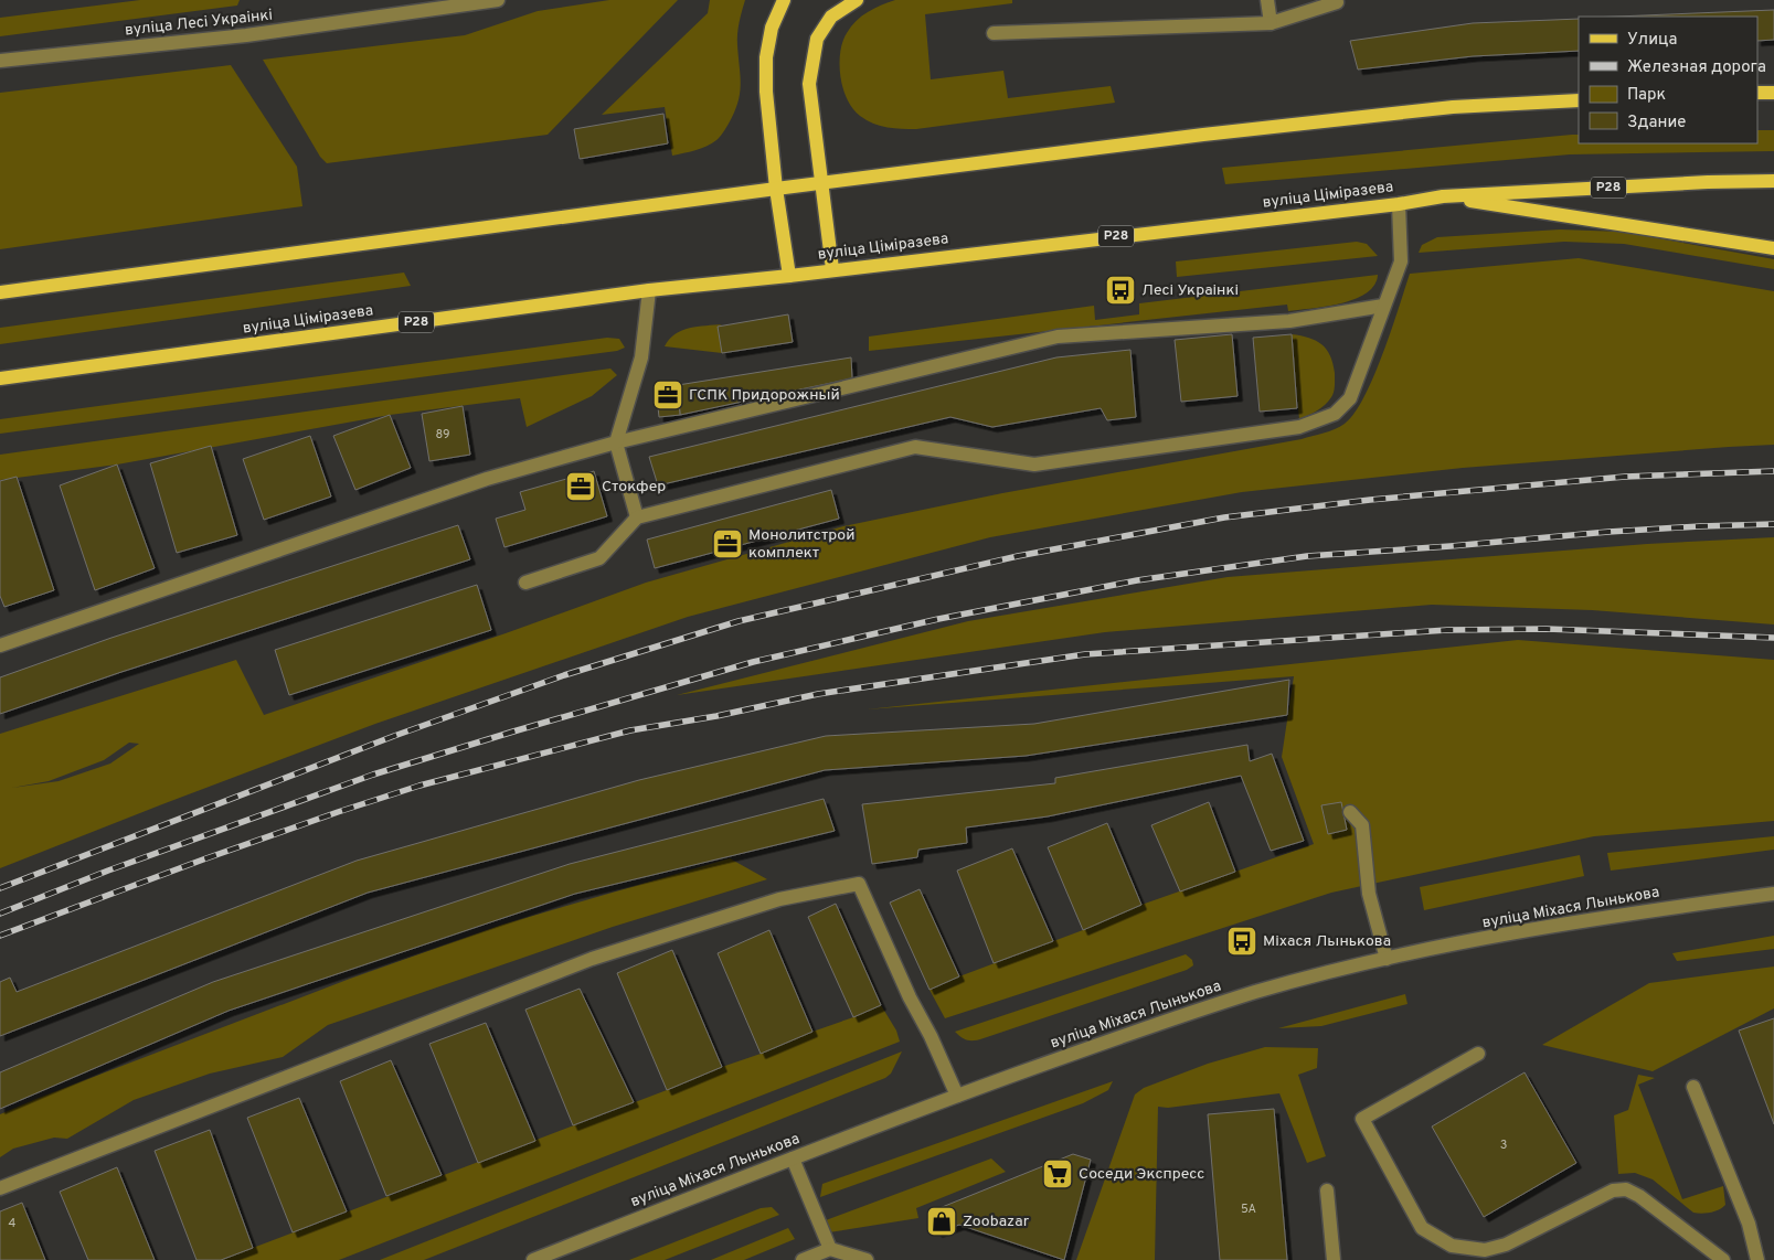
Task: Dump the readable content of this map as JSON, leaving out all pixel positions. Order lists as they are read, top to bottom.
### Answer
{
  "streets": {
    "main road": ["Р28", "вуліца Ціміразева"],
    "street": ["вуліца Лесі Украінкі", "вуліца Міхася Лынькова"]
  },
  "places": {
    "bus stop": ["Лесі Украінкі", "Міхася Лынькова"],
    "office": ["ГСПК Придорожный", "Стокфер", "Монолитстрой комплект"],
    "supermarket": ["Соседи Экспресс"],
    "shop": ["Zoobazar"]
  },
  "house_numbers": [
    "89",
    "3",
    "5А",
    "4"
  ],
  "legend": [
    "Улица",
    "Железная дорога",
    "Парк",
    "Здание"
  ]
}
